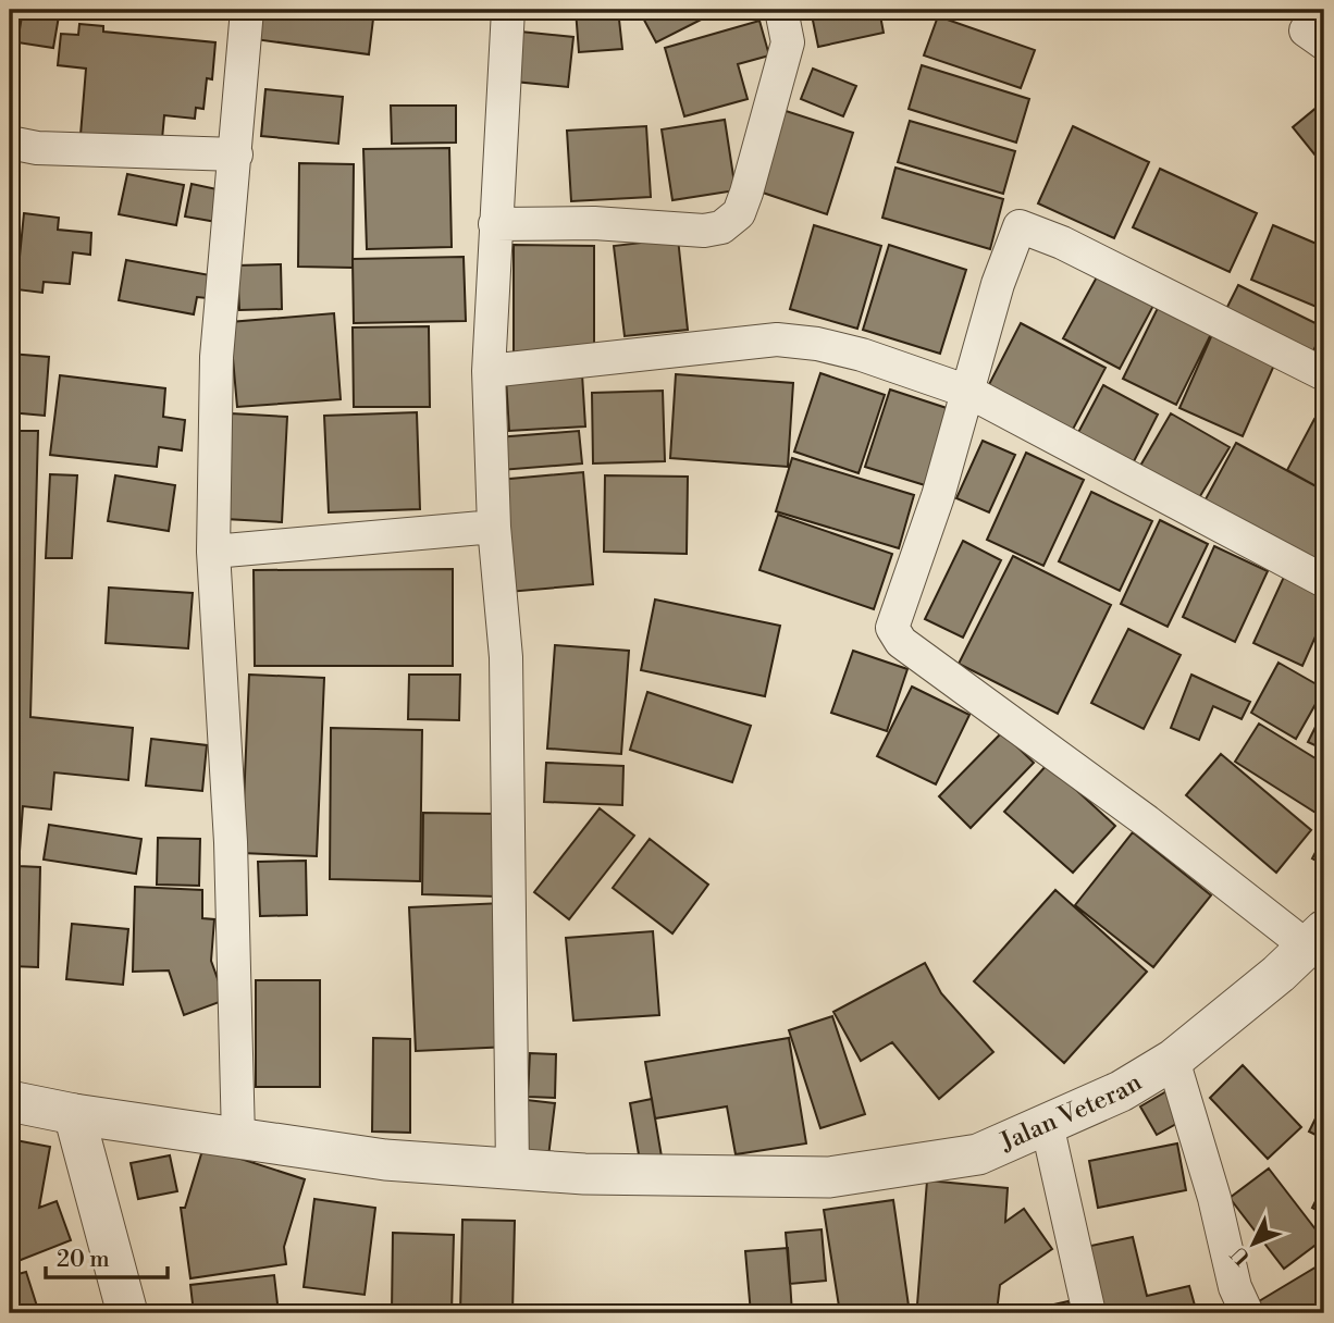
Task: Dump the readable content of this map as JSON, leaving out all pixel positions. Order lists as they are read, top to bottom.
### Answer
{
  "streets": {
    "street": ["Jalan Veteran"]
  },
  "scale_bar": "20 m",
  "north": "bottom left"
}
